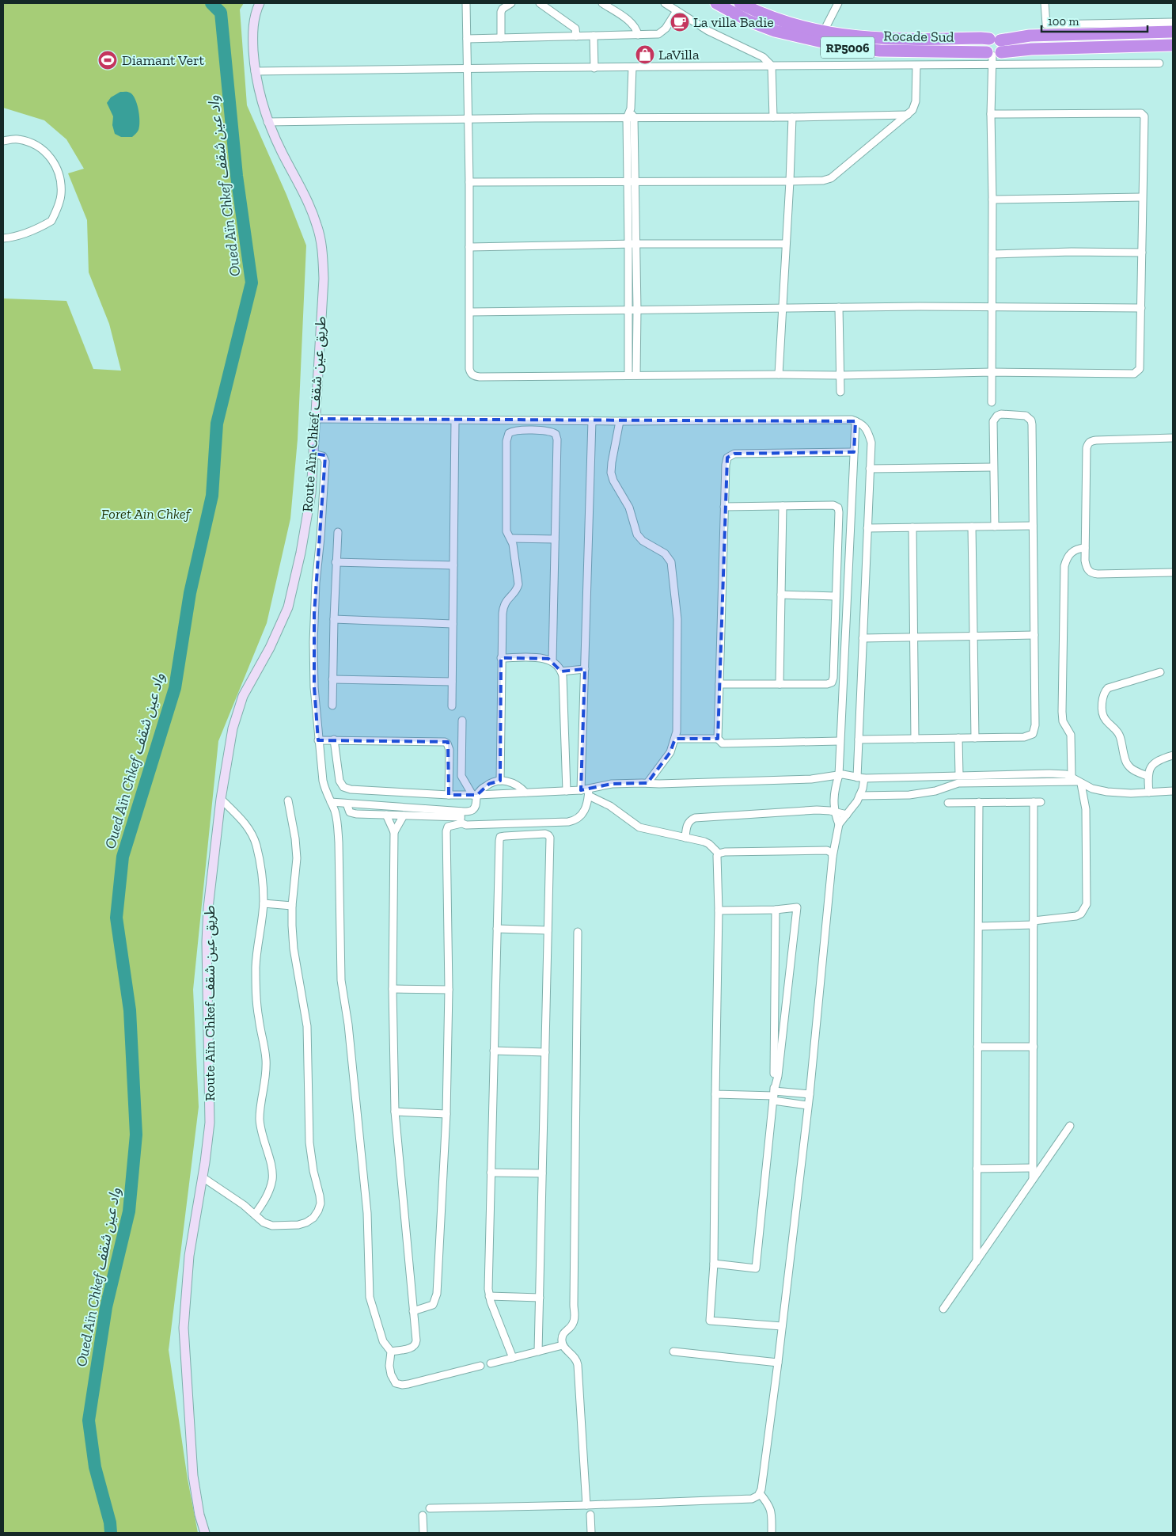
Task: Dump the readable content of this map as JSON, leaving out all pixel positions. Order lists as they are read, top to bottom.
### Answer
{
  "streets": {
    "highway": ["Rocade Sud", "RP5006"],
    "street": ["Route Aïn Chkef طريق عين شقف"]
  },
  "water": ["Oued Aïn Chkef واد عين شقف"],
  "parks": ["Foret Ain Chkef"],
  "places": {
    "cafe": ["La villa Badie"],
    "shop": ["LaVilla"],
    "sports": ["Diamant Vert"]
  },
  "scale_bar": "100 m"
}
